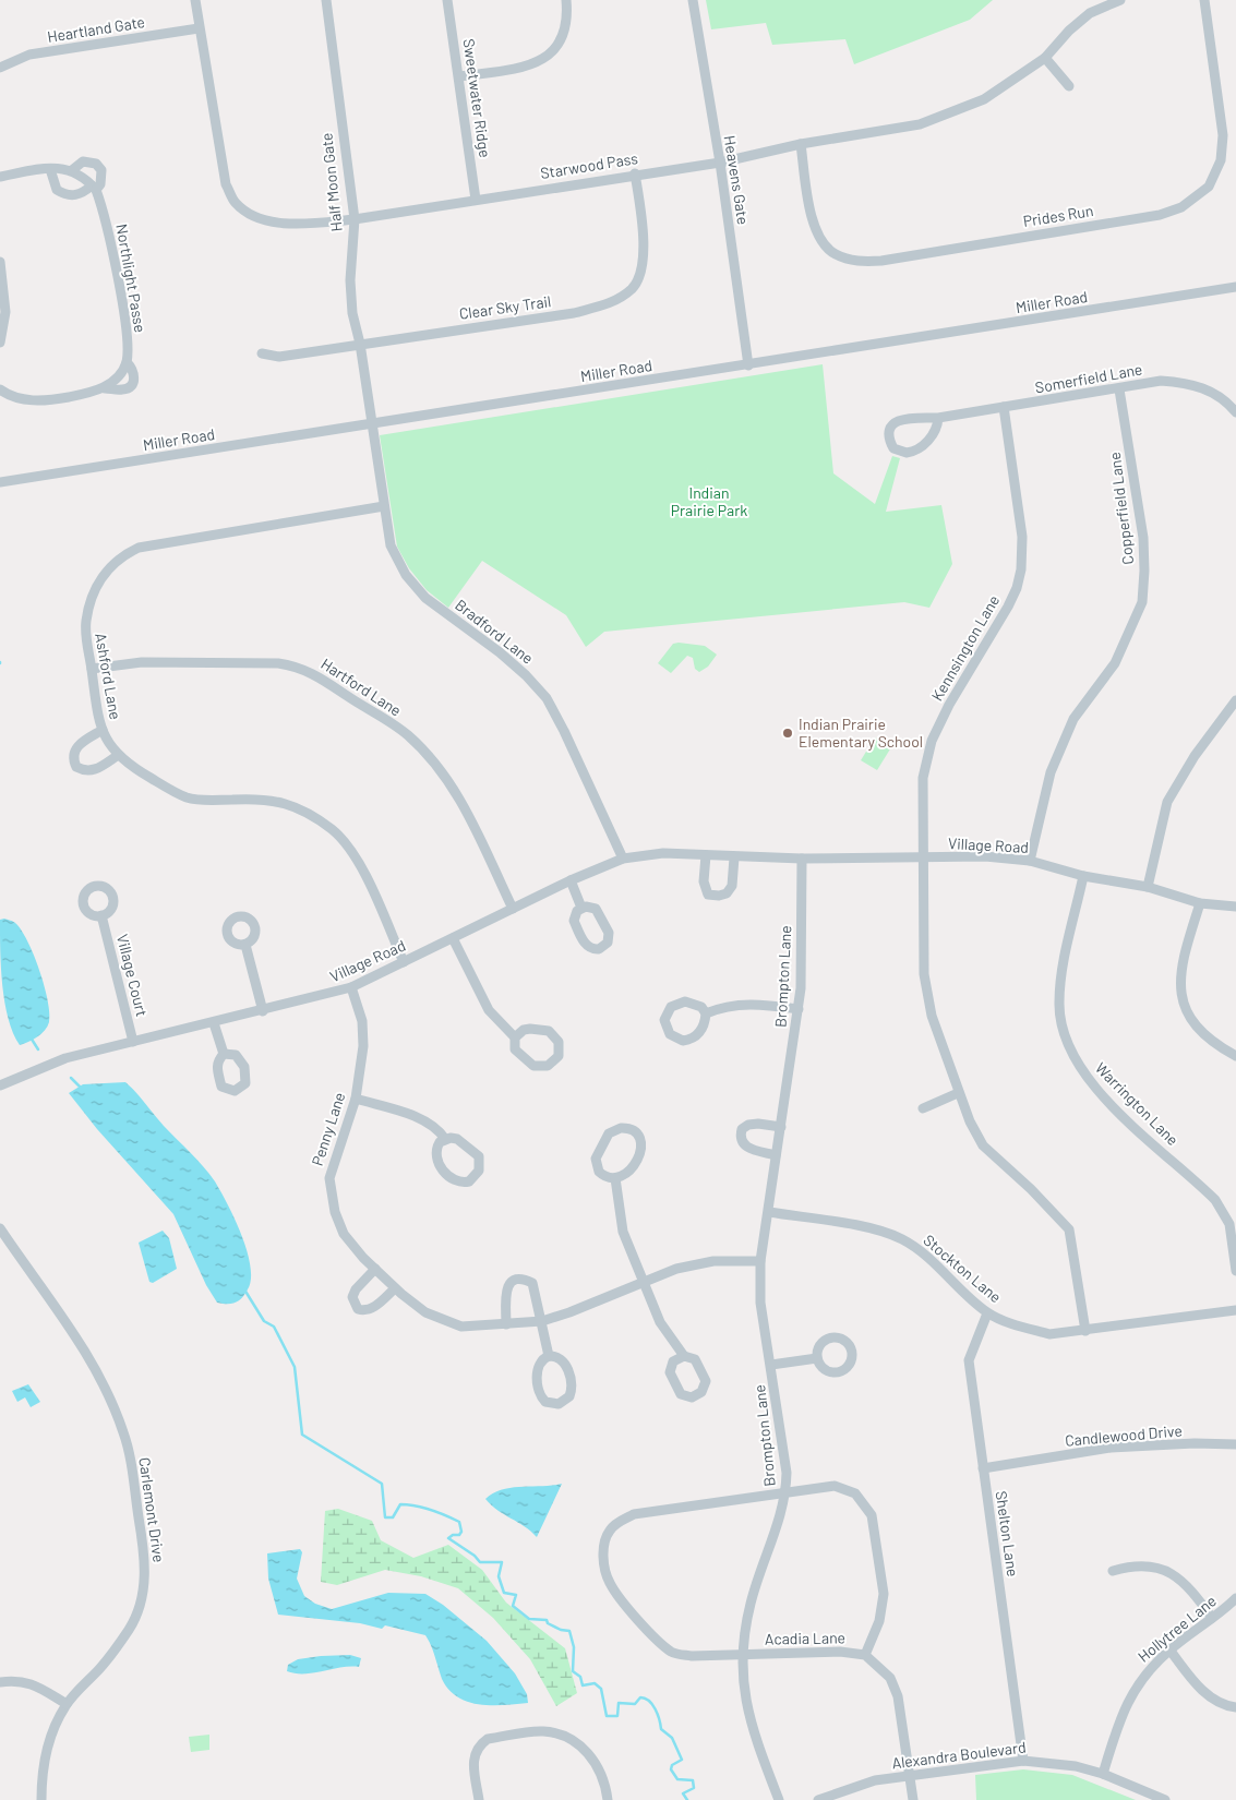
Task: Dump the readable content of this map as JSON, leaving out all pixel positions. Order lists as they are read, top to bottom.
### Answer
{
  "streets": {
    "street": [
      "Heartland Gate",
      "Sweetwater Ridge",
      "Starwood Pass",
      "Heavens Gate",
      "Half Moon Gate",
      "Prides Run",
      "Northlight Passe",
      "Miller Road",
      "Clear Sky Trail",
      "Somerfield Lane",
      "Copperfield Lane",
      "Bradford Lane",
      "Kennsington Lane",
      "Ashford Lane",
      "Hartford Lane",
      "Village Road",
      "Village Court",
      "Brompton Lane",
      "Warrington Lane",
      "Penny Lane",
      "Stockton Lane",
      "Candlewood Drive",
      "Carlemont Drive",
      "Shelton Lane",
      "Hollytree Lane",
      "Acadia Lane",
      "Alexandra Boulevard"
    ]
  },
  "crossings": [
    ["Heartland Gate", "Starwood Pass"],
    ["Sweetwater Ridge", "Starwood Pass"],
    ["Starwood Pass", "Heavens Gate"],
    ["Starwood Pass", "Half Moon Gate"],
    ["Starwood Pass", "Prides Run"],
    ["Starwood Pass", "Clear Sky Trail"],
    ["Heavens Gate", "Miller Road"],
    ["Half Moon Gate", "Miller Road"],
    ["Half Moon Gate", "Clear Sky Trail"],
    ["Half Moon Gate", "Bradford Lane"],
    ["Miller Road", "Bradford Lane"],
    ["Somerfield Lane", "Copperfield Lane"],
    ["Somerfield Lane", "Kennsington Lane"],
    ["Copperfield Lane", "Village Road"],
    ["Bradford Lane", "Ashford Lane"],
    ["Bradford Lane", "Village Road"],
    ["Kennsington Lane", "Village Road"],
    ["Kennsington Lane", "Stockton Lane"],
    ["Ashford Lane", "Hartford Lane"],
    ["Ashford Lane", "Village Road"],
    ["Hartford Lane", "Village Road"],
    ["Village Road", "Village Court"],
    ["Village Road", "Brompton Lane"],
    ["Village Road", "Warrington Lane"],
    ["Village Road", "Penny Lane"],
    ["Brompton Lane", "Penny Lane"],
    ["Brompton Lane", "Stockton Lane"],
    ["Brompton Lane", "Acadia Lane"],
    ["Stockton Lane", "Shelton Lane"],
    ["Candlewood Drive", "Shelton Lane"],
    ["Shelton Lane", "Alexandra Boulevard"],
    ["Hollytree Lane", "Alexandra Boulevard"],
    ["Acadia Lane", "Alexandra Boulevard"]
  ],
  "parks": ["Indian Prairie Park"],
  "places": ["Indian Prairie Elementary School"]
}
